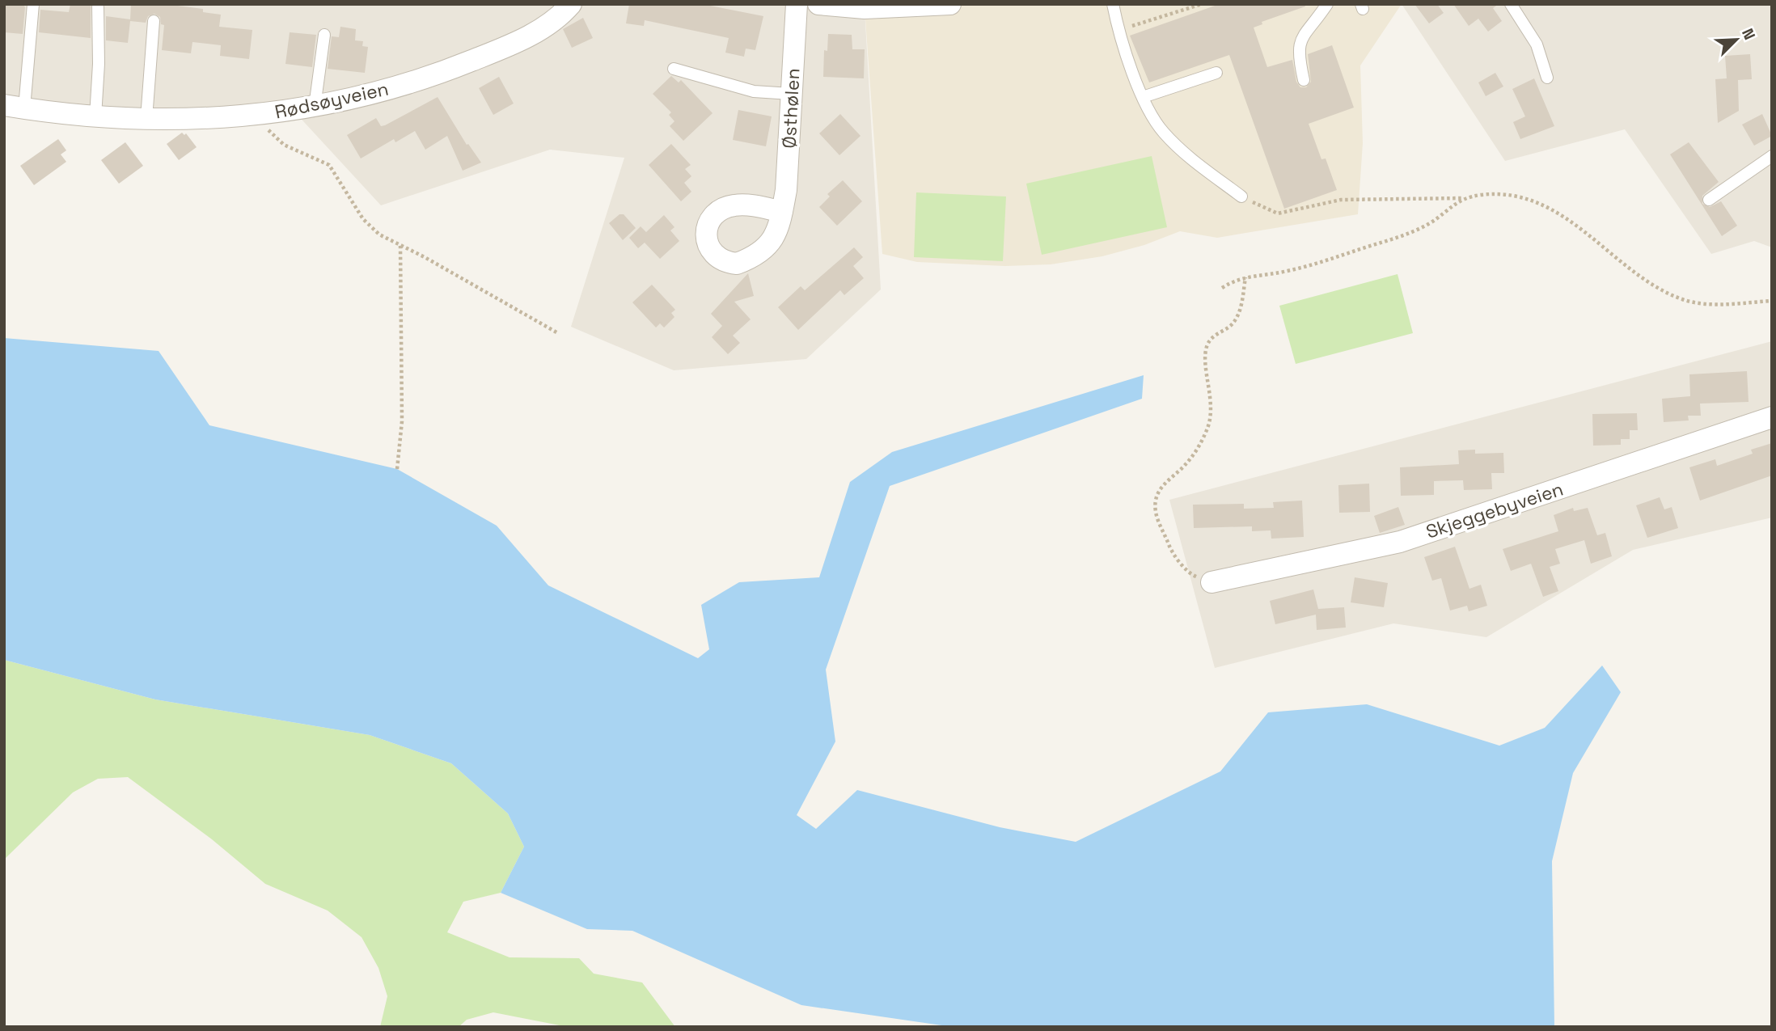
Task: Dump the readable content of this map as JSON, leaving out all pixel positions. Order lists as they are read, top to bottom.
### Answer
{
  "streets": {
    "street": ["Rødsøyveien", "Østhølen", "Skjeggebyveien"]
  },
  "north": "top right"
}
